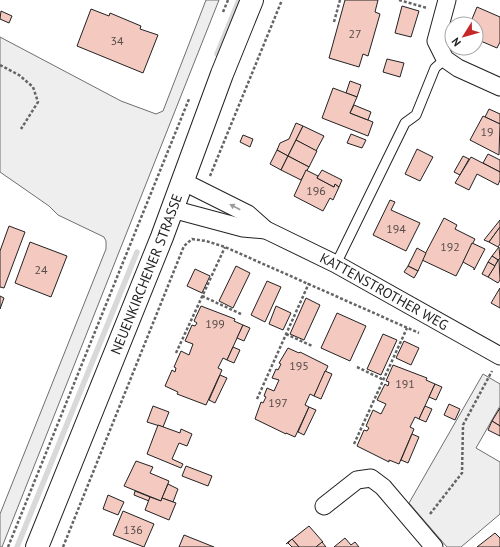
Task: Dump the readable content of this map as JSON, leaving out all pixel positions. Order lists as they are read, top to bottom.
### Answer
{
  "streets": {
    "main road": ["NEUENKIRCHENER STRASSE"],
    "street": ["KATTENSTROTHER WEG"]
  },
  "crossings": [
    ["NEUENKIRCHENER STRASSE", "KATTENSTROTHER WEG"]
  ],
  "house_numbers": [
    "27",
    "34",
    "19",
    "196",
    "194",
    "192",
    "24",
    "199",
    "195",
    "191",
    "197",
    "136"
  ],
  "north": "bottom left"
}
